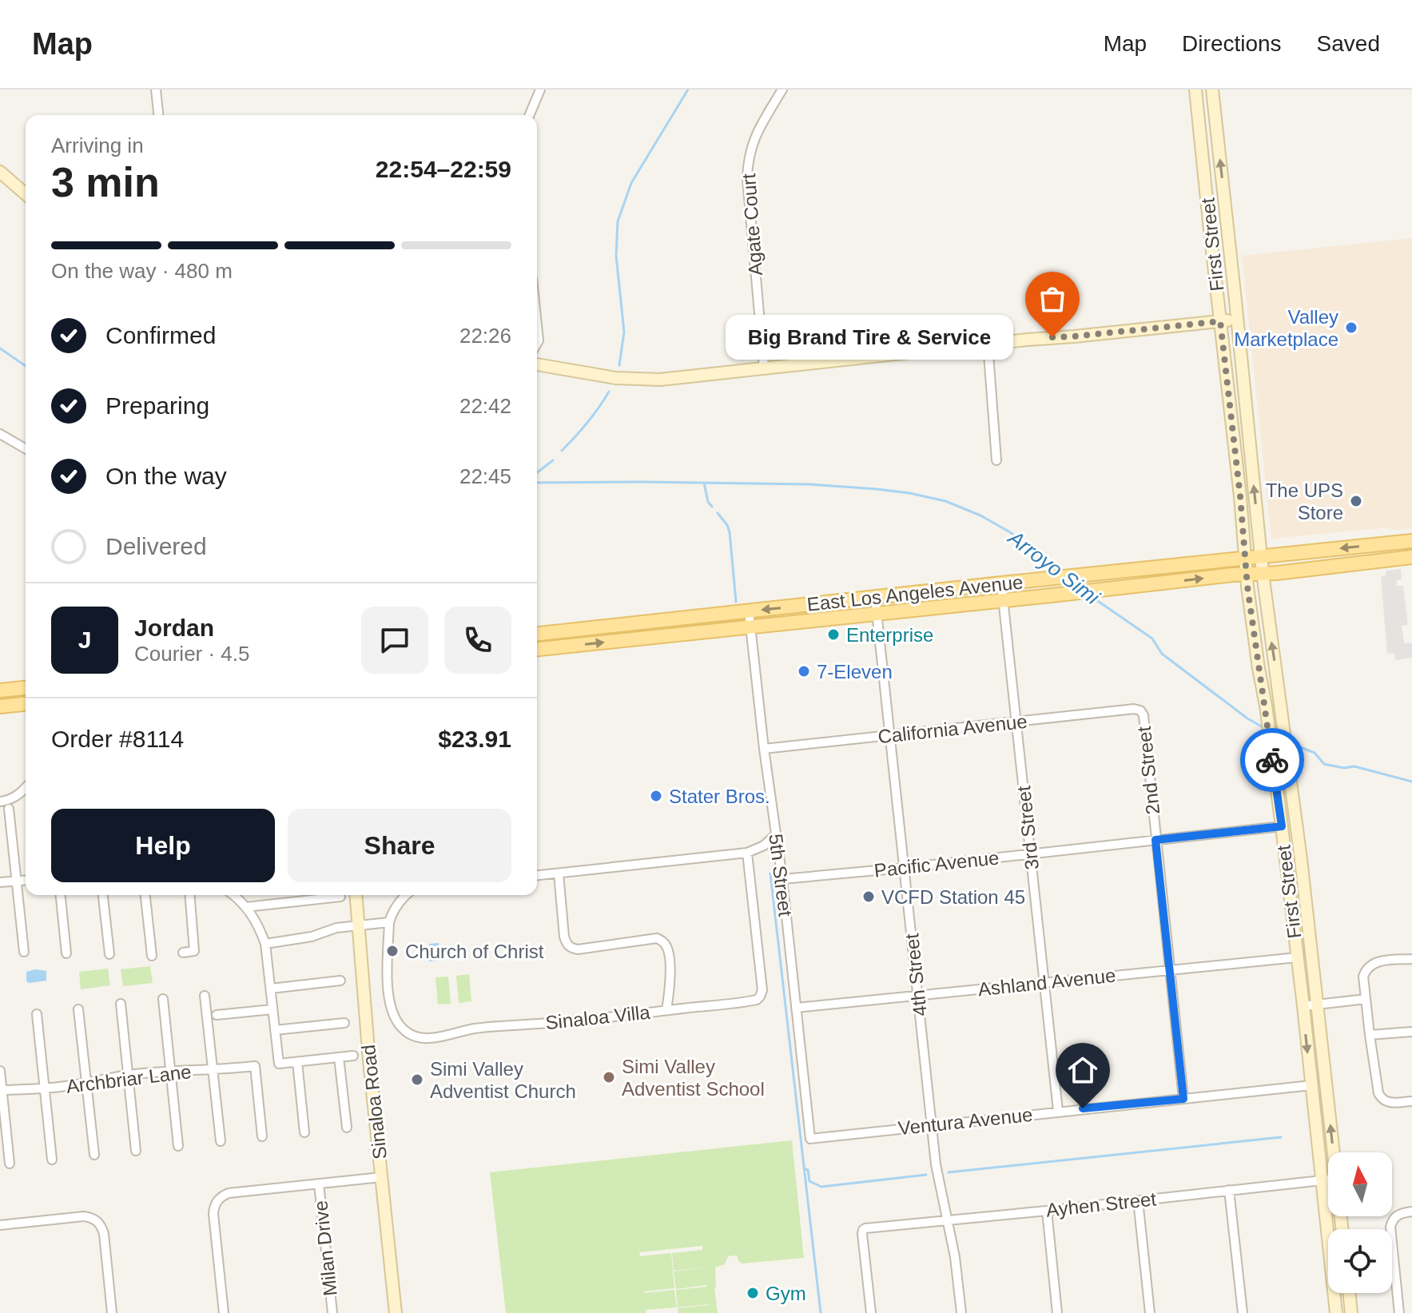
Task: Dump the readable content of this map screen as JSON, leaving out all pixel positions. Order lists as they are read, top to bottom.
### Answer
{
  "streets": {
    "main road": ["First Street", "East Los Angeles Avenue", "Sinaloa Road"],
    "street": [
      "Agate Court",
      "California Avenue",
      "2nd Street",
      "3rd Street",
      "Pacific Avenue",
      "5th Street",
      "4th Street",
      "Ashland Avenue",
      "Sinaloa Villa",
      "Archbriar Lane",
      "Ventura Avenue",
      "Ayhen Street",
      "Milan Drive"
    ]
  },
  "crossings": [
    ["First Street", "East Los Angeles Avenue"],
    ["First Street", "Pacific Avenue"],
    ["First Street", "Ashland Avenue"],
    ["First Street", "Ventura Avenue"],
    ["First Street", "Ayhen Street"],
    ["East Los Angeles Avenue", "3rd Street"],
    ["East Los Angeles Avenue", "5th Street"],
    ["East Los Angeles Avenue", "4th Street"],
    ["California Avenue", "2nd Street"],
    ["California Avenue", "3rd Street"],
    ["California Avenue", "5th Street"],
    ["California Avenue", "4th Street"],
    ["2nd Street", "Pacific Avenue"],
    ["2nd Street", "Ashland Avenue"],
    ["2nd Street", "Ventura Avenue"],
    ["3rd Street", "Pacific Avenue"],
    ["3rd Street", "Ashland Avenue"],
    ["3rd Street", "Ventura Avenue"],
    ["Pacific Avenue", "5th Street"],
    ["Pacific Avenue", "4th Street"],
    ["5th Street", "Ashland Avenue"],
    ["5th Street", "Ventura Avenue"],
    ["4th Street", "Ashland Avenue"],
    ["4th Street", "Ventura Avenue"],
    ["4th Street", "Ayhen Street"]
  ],
  "water": ["Arroyo Simi"],
  "places": [
    "Valley Marketplace",
    "Big Brand Tire & Service",
    "The UPS Store",
    "Enterprise",
    "7-Eleven",
    "Stater Bros.",
    "VCFD Station 45",
    "Church of Christ",
    "Simi Valley Adventist School",
    "Simi Valley Adventist Church",
    "Gym"
  ],
  "north": "top",
  "page": {
    "header": "Map",
    "nav": ["Map", "Directions", "Saved"],
    "heading": ["3 min", "Arriving in", "22:54–22:59"],
    "panel": [
      "Jordan",
      "Courier · 4.5",
      "Order #8114",
      "$23.91"
    ],
    "bar": "On the way · 480 m",
    "list": [
      ["Confirmed", "22:26"],
      ["Preparing", "22:42"],
      ["On the way", "22:45"],
      "Delivered"
    ],
    "bubble": "Big Brand Tire & Service",
    "round": "J",
    "buttons": ["Help", "Share"]
  }
}
